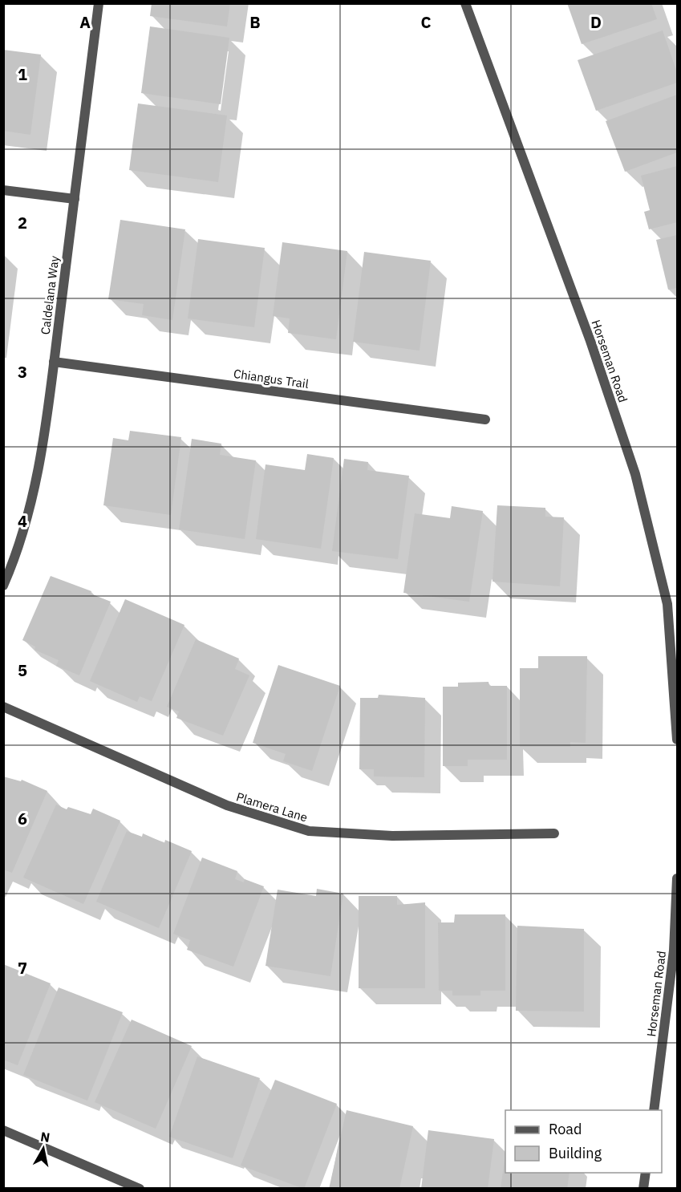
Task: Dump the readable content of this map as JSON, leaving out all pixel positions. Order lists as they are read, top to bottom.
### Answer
{
  "streets": {
    "street": [
      "Caldelana Way",
      "Horseman Road",
      "Chiangus Trail",
      "Plamera Lane"
    ]
  },
  "crossings": [
    ["Caldelana Way", "Chiangus Trail"]
  ],
  "legend": ["Road", "Building"],
  "north": "top",
  "grid": {
    "columns": [
      "A",
      "B",
      "C",
      "D"
    ],
    "rows": [
      "1",
      "2",
      "3",
      "4",
      "5",
      "6",
      "7"
    ]
  }
}
